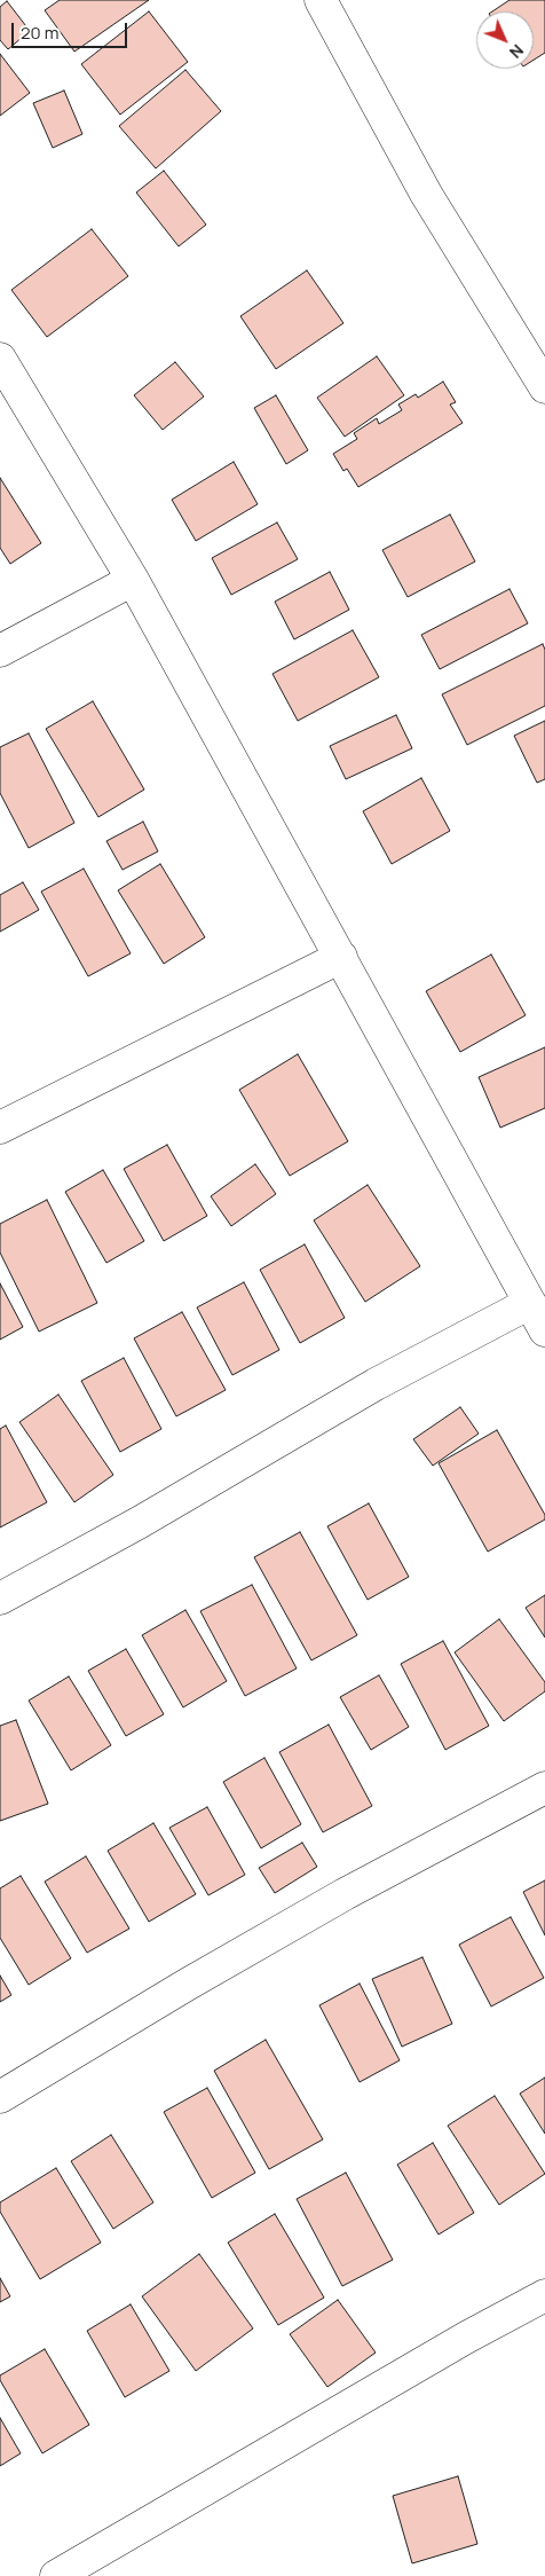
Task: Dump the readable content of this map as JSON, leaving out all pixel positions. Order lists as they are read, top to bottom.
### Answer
{
  "scale_bar": "20 m",
  "north": "bottom right"
}
